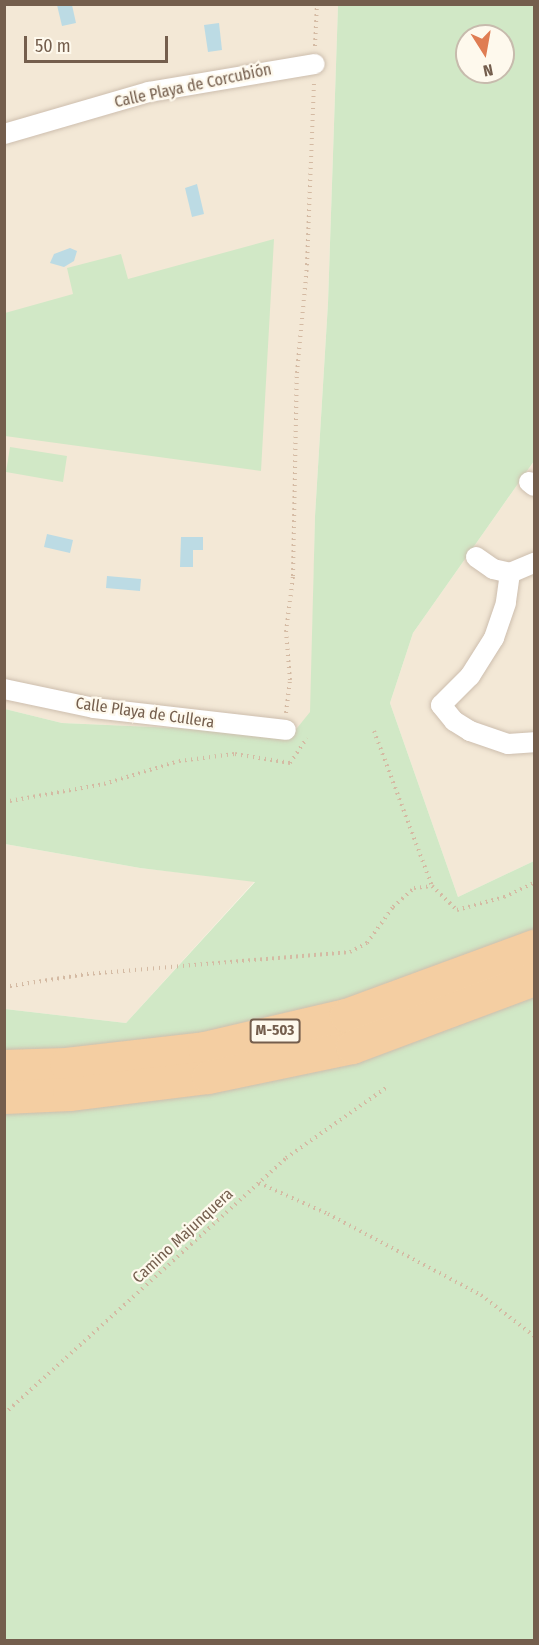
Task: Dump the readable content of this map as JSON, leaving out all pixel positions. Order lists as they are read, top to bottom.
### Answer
{
  "streets": {
    "highway": ["M-503"],
    "street": ["Calle Playa de Corcubión", "Calle Playa de Cullera"],
    "path": ["Camino Majunquera"]
  },
  "scale_bar": "50 m",
  "north": "bottom"
}
